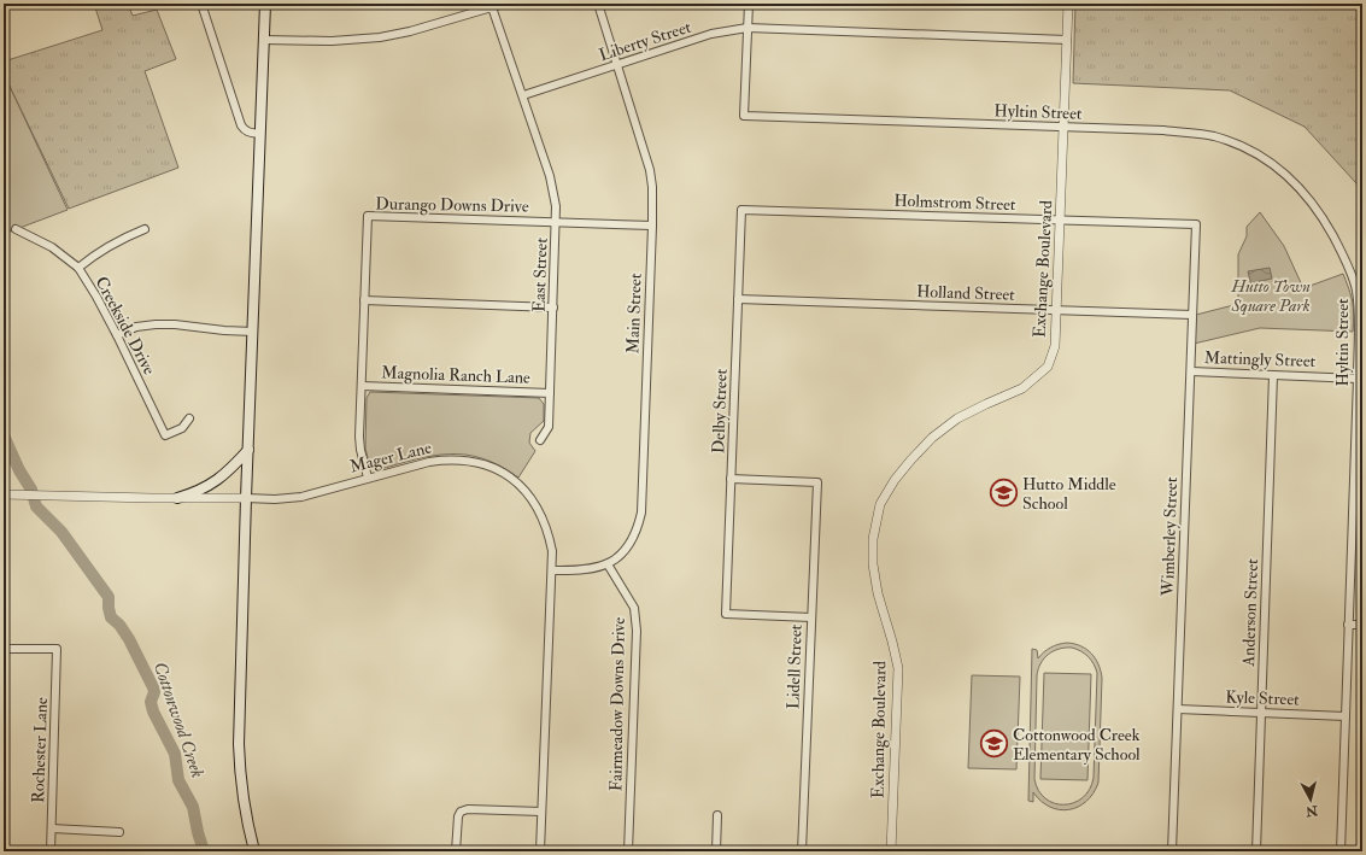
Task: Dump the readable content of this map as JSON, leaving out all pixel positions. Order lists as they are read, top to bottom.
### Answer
{
  "streets": {
    "street": [
      "Liberty Street",
      "Hyltin Street",
      "Holmstrom Street",
      "Durango Downs Drive",
      "Exchange Boulevard",
      "East Street",
      "Holland Street",
      "Main Street",
      "Creekside Drive",
      "Mattingly Street",
      "Magnolia Ranch Lane",
      "Delby Street",
      "Mager Lane",
      "Wimberley Street",
      "Anderson Street",
      "Lidell Street",
      "Kyle Street",
      "Fairmeadow Downs Drive",
      "Rochester Lane"
    ]
  },
  "crossings": [
    ["Liberty Street", "Hyltin Street"],
    ["Liberty Street", "Exchange Boulevard"],
    ["Liberty Street", "East Street"],
    ["Liberty Street", "Main Street"],
    ["Hyltin Street", "Exchange Boulevard"],
    ["Hyltin Street", "Mattingly Street"],
    ["Hyltin Street", "Kyle Street"],
    ["Holmstrom Street", "Exchange Boulevard"],
    ["Holmstrom Street", "Delby Street"],
    ["Holmstrom Street", "Wimberley Street"],
    ["Durango Downs Drive", "East Street"],
    ["Durango Downs Drive", "Main Street"],
    ["Durango Downs Drive", "Magnolia Ranch Lane"],
    ["Durango Downs Drive", "Mager Lane"],
    ["Exchange Boulevard", "Holland Street"],
    ["East Street", "Magnolia Ranch Lane"],
    ["Holland Street", "Delby Street"],
    ["Holland Street", "Wimberley Street"],
    ["Main Street", "Mager Lane"],
    ["Main Street", "Fairmeadow Downs Drive"],
    ["Mattingly Street", "Wimberley Street"],
    ["Mattingly Street", "Anderson Street"],
    ["Delby Street", "Lidell Street"],
    ["Wimberley Street", "Kyle Street"],
    ["Anderson Street", "Kyle Street"]
  ],
  "water": ["Cottonwood Creek"],
  "parks": ["Hutto Town Square Park"],
  "places": {
    "school or university": ["Hutto Middle School", "Cottonwood Creek Elementary School"]
  },
  "north": "bottom"
}
